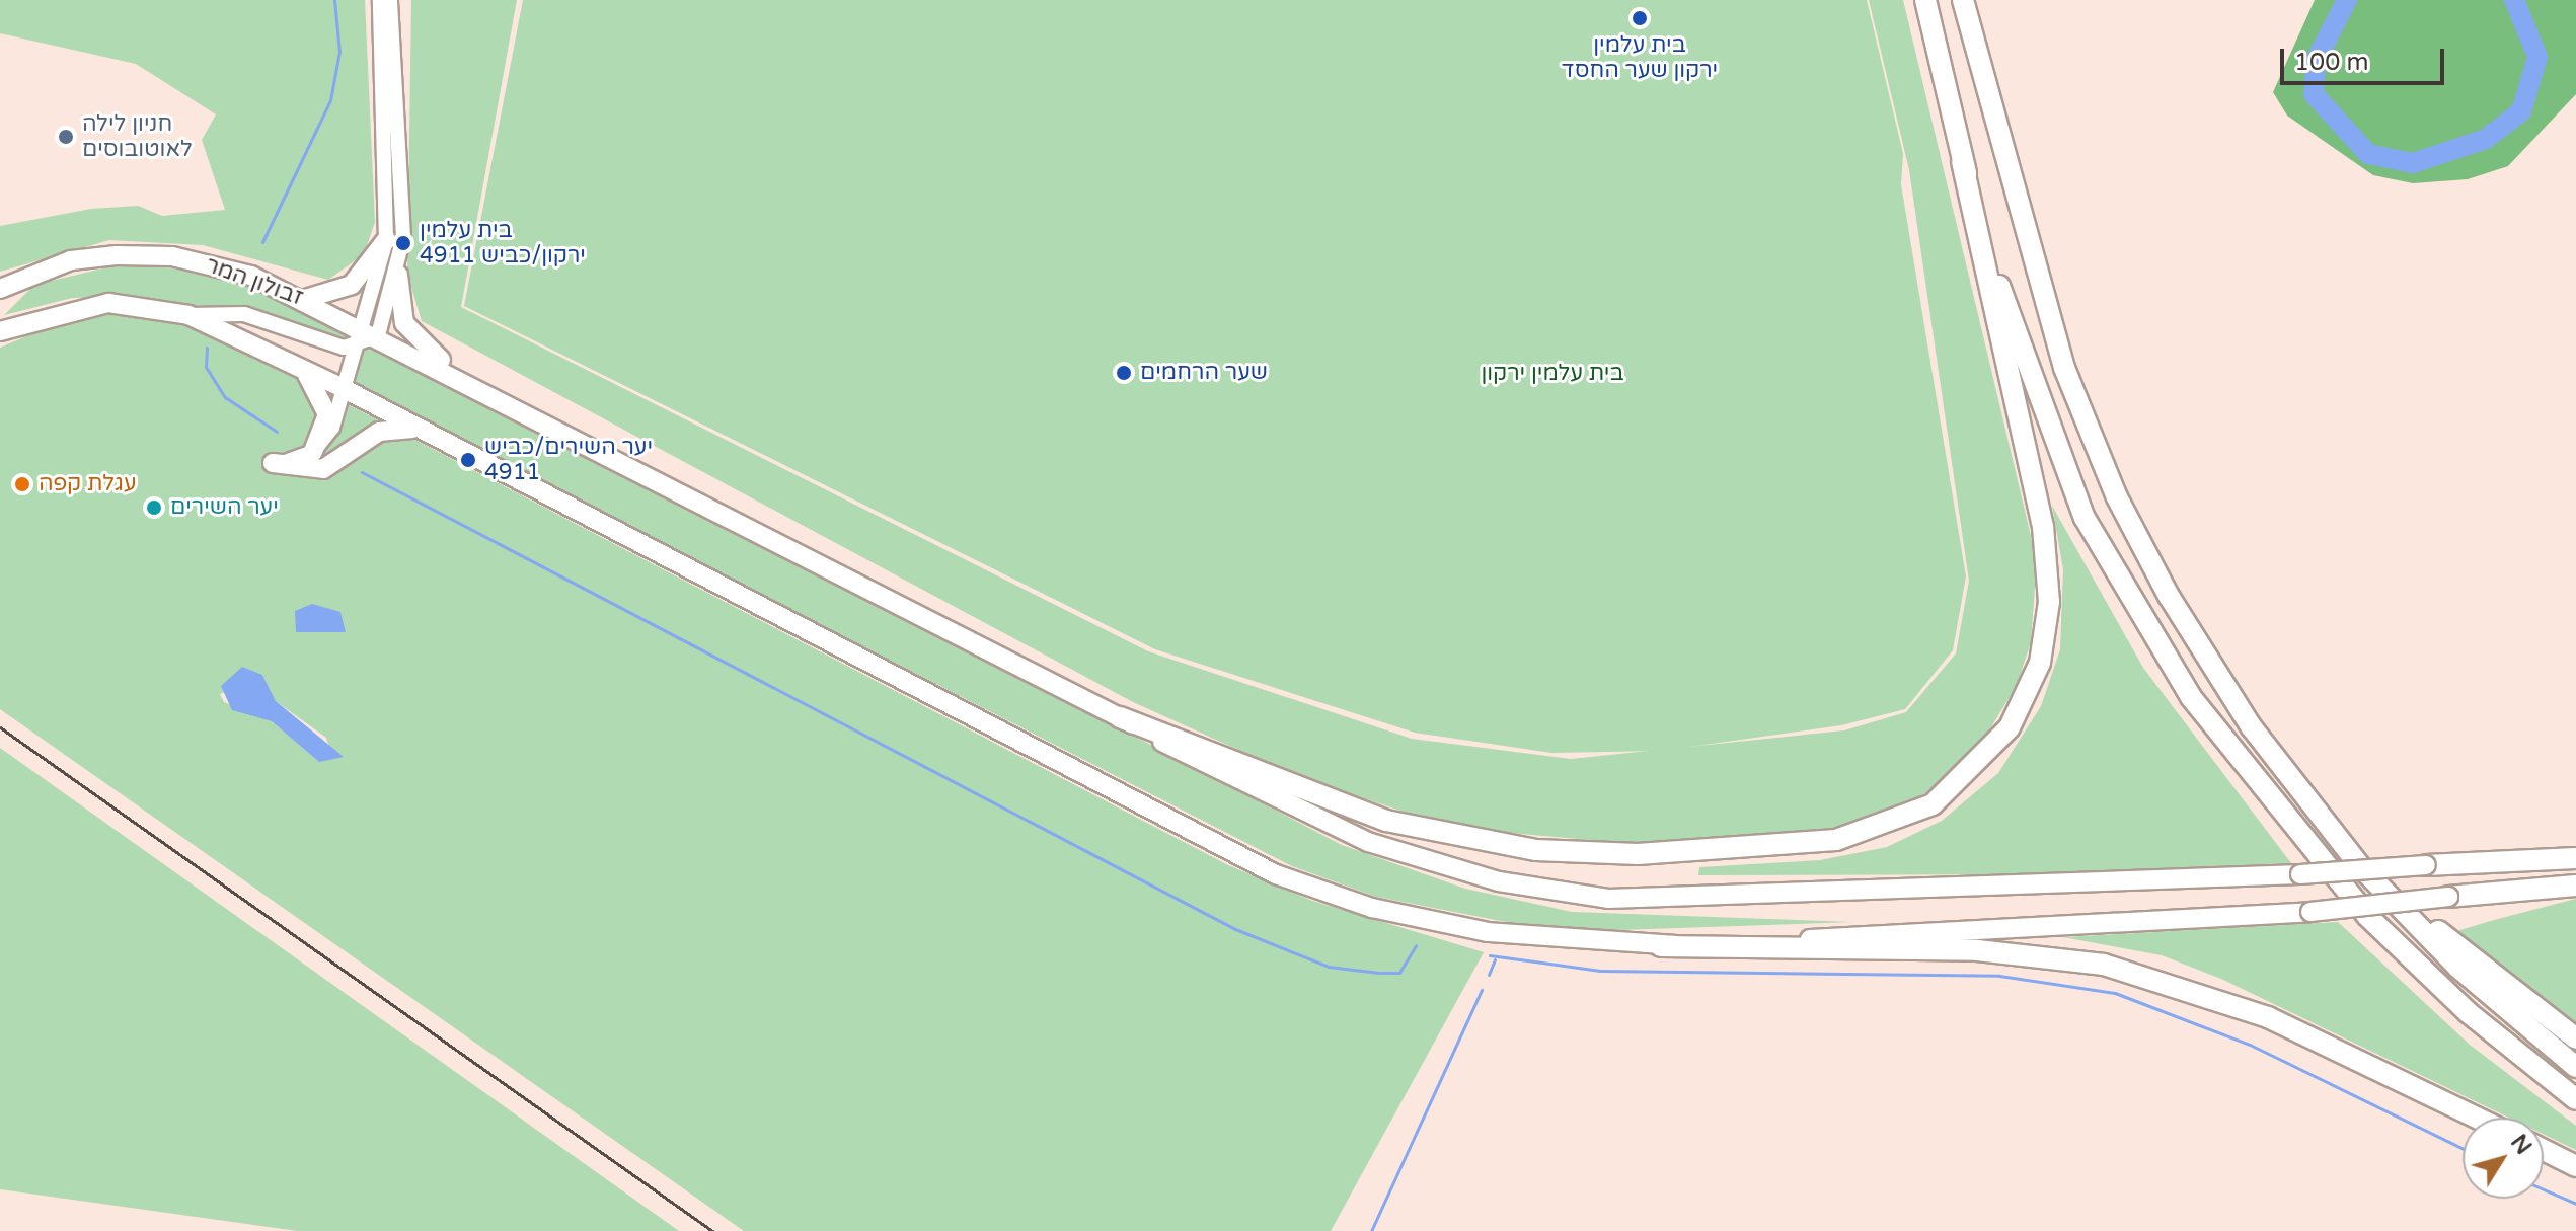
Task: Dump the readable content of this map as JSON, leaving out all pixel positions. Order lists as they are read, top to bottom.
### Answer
{
  "streets": {
    "main road": ["זבולון המר"]
  },
  "parks": ["בית עלמין ירקון"],
  "places": [
    "בית עלמין ירקון שער החסד",
    "חניון לילה לאוטובוסים",
    "בית עלמין ירקון/כביש 4911",
    "שער הרחמים",
    "יער השירים/כביש 4911",
    "עגלת קפה",
    "יער השירים"
  ],
  "scale_bar": "100 m",
  "north": "top right"
}
